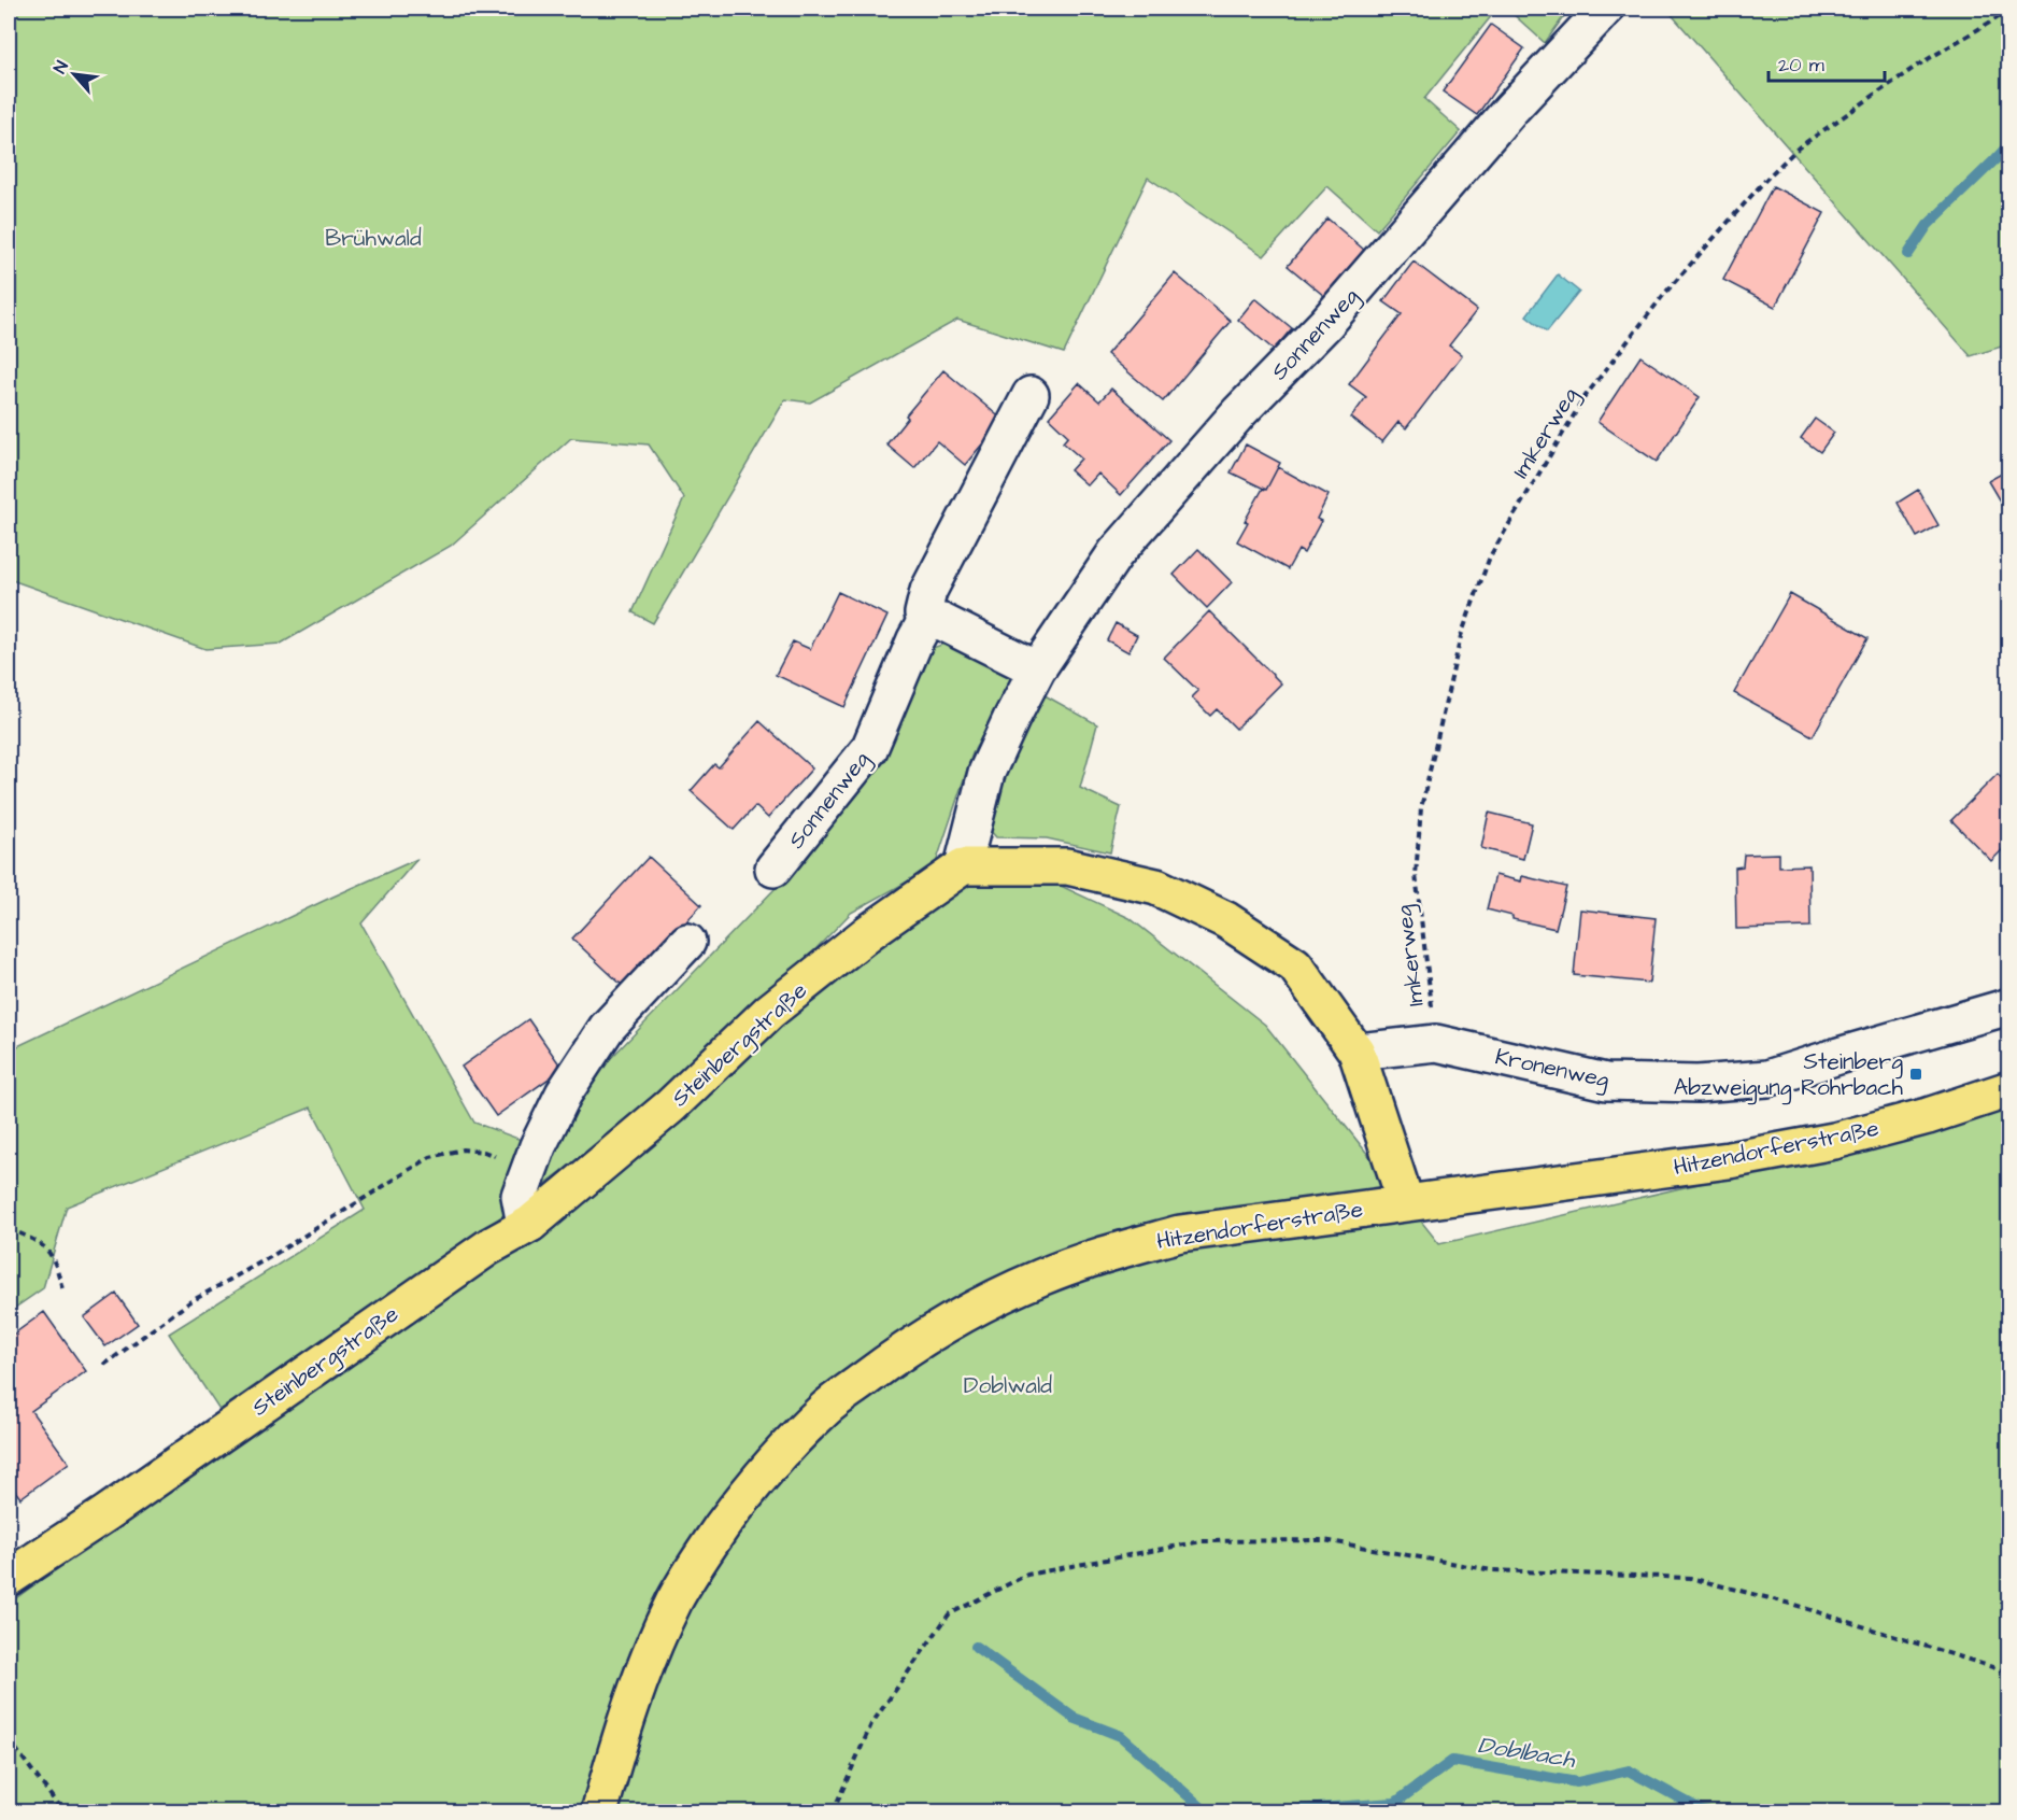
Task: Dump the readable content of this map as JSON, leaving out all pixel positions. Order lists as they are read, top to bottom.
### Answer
{
  "streets": {
    "main road": ["Steinbergstraße", "Hitzendorferstraße"],
    "street": ["Sonnenweg", "Kronenweg"],
    "path": ["Imkerweg"]
  },
  "crossings": [
    ["Sonnenweg", "Steinbergstraße"],
    ["Imkerweg", "Kronenweg"]
  ],
  "water": ["Doblbach"],
  "parks": ["Brühwald", "Doblwald"],
  "places": {
    "transit": ["Steinberg Abzweigung Rohrbach"]
  },
  "scale_bar": "20 m",
  "north": "top left"
}
